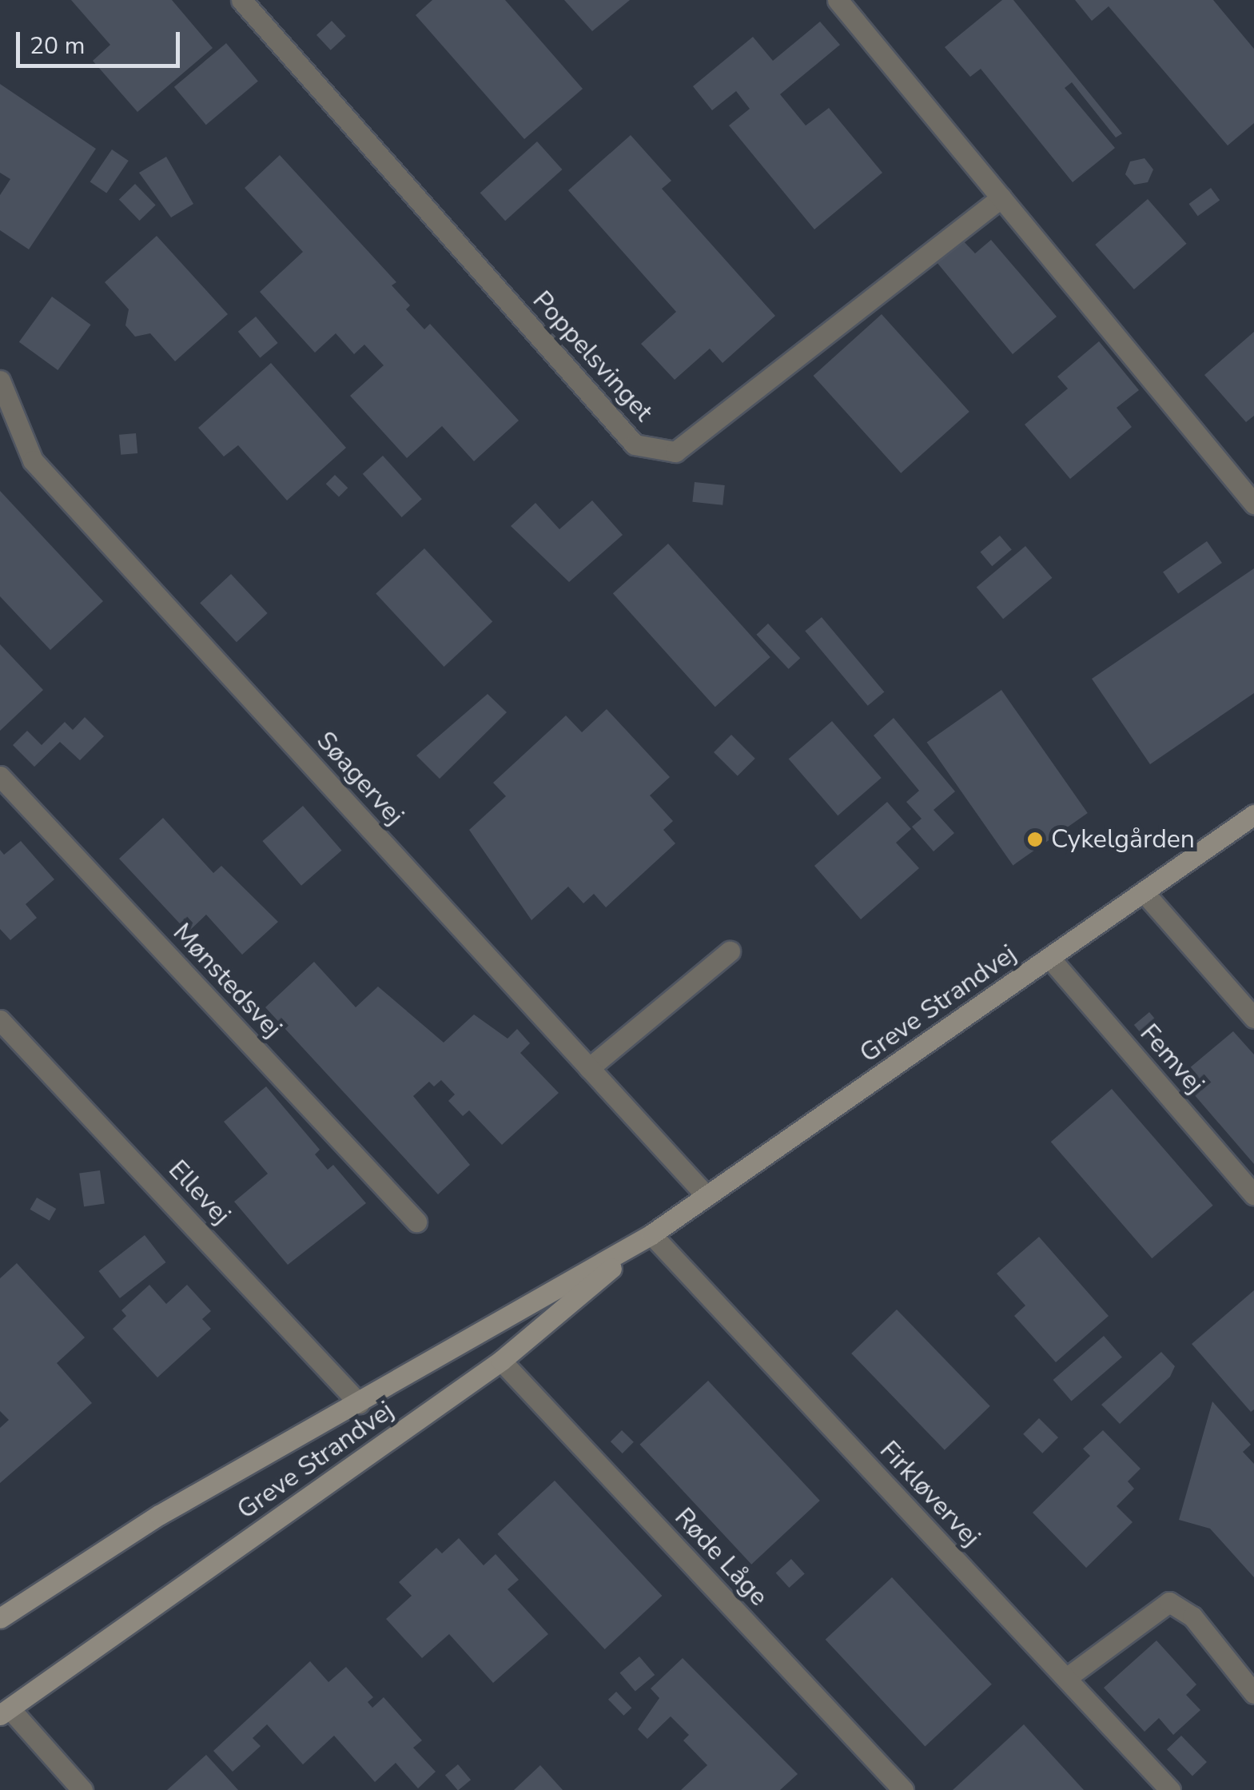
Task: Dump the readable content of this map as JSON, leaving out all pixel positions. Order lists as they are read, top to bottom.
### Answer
{
  "streets": {
    "main road": ["Greve Strandvej"],
    "street": [
      "Poppelsvinget",
      "Søagervej",
      "Mønstedsvej",
      "Femvej",
      "Ellevej",
      "Firkløvervej",
      "Røde Låge"
    ]
  },
  "crossings": [
    ["Søagervej", "Greve Strandvej"],
    ["Greve Strandvej", "Femvej"],
    ["Greve Strandvej", "Ellevej"],
    ["Greve Strandvej", "Firkløvervej"],
    ["Greve Strandvej", "Røde Låge"]
  ],
  "places": ["Cykelgården"],
  "scale_bar": "20 m"
}
